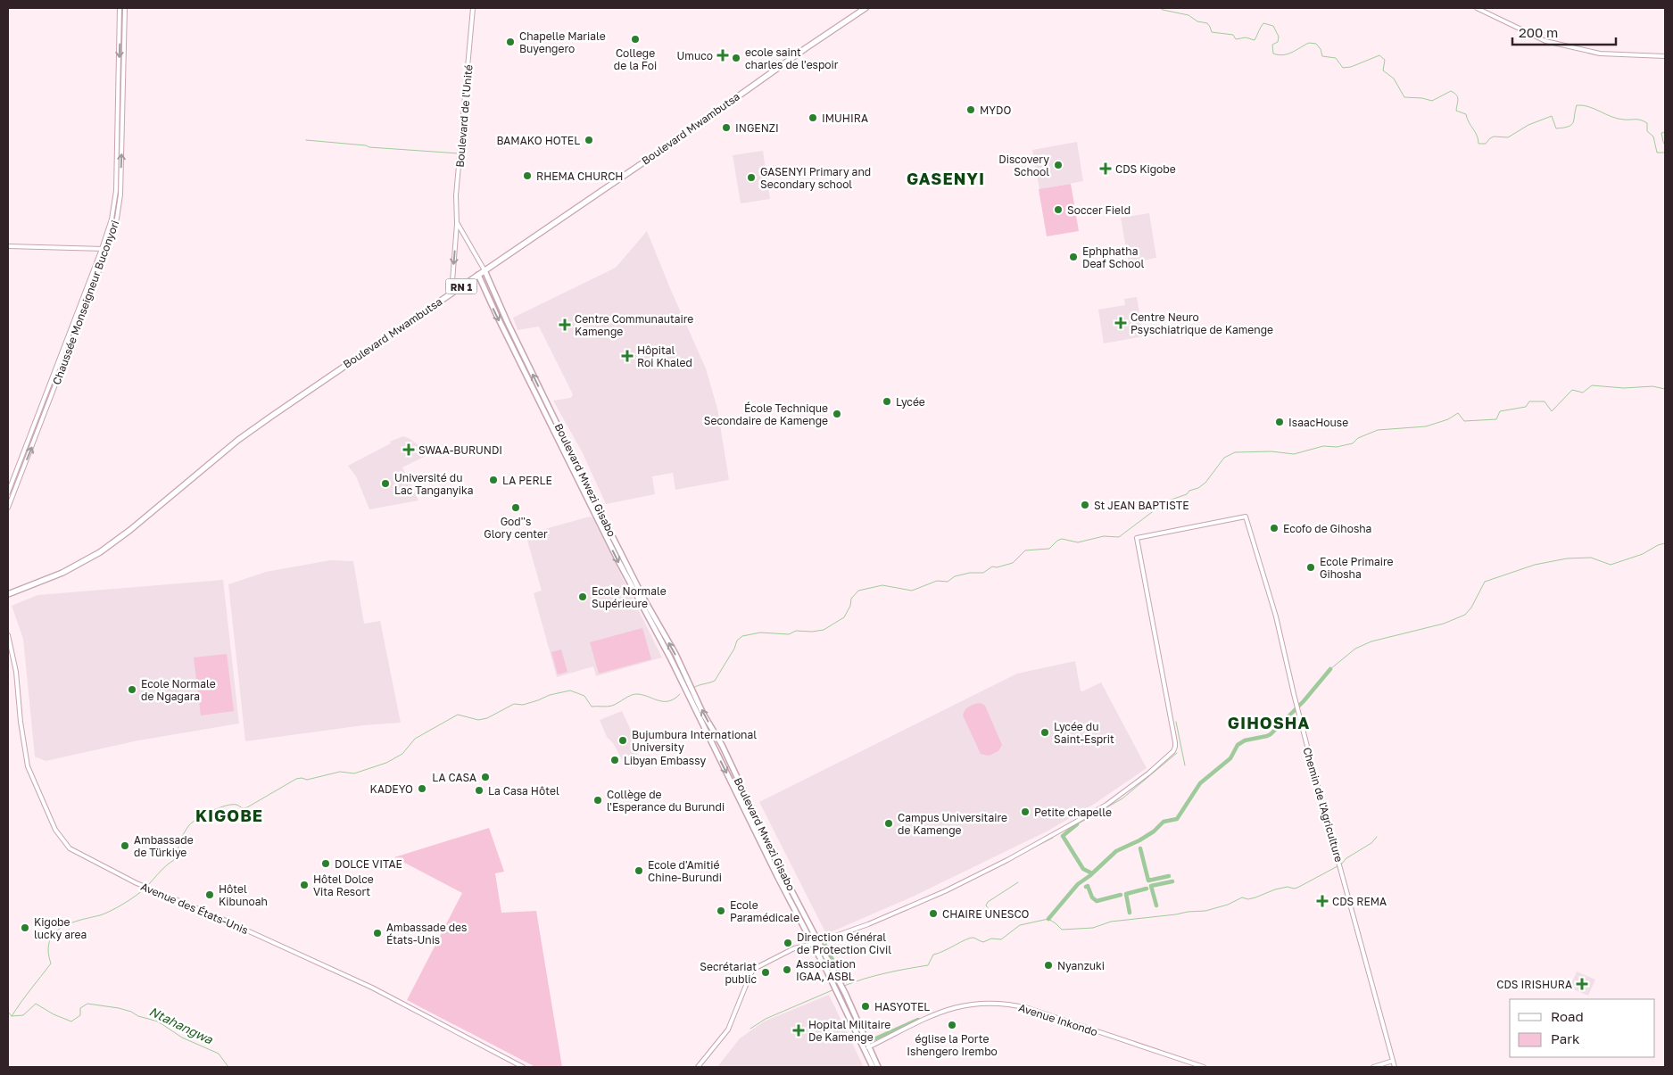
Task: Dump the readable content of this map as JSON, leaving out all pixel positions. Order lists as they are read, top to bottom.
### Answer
{
  "streets": {
    "highway": ["Boulevard Mwambutsa", "RN 1"],
    "main road": ["Boulevard Mwezi Gisabo"],
    "street": [
      "Boulevard de l'Unité",
      "Chaussée Monseigneur Buconyori",
      "Chemin de l'Agriculture",
      "Avenue des États-Unis",
      "Avenue Inkondo"
    ]
  },
  "crossings": [
    ["Boulevard de l'Unité", "Boulevard Mwambutsa"],
    ["Boulevard de l'Unité", "Boulevard Mwezi Gisabo"],
    ["Boulevard Mwambutsa", "Boulevard Mwezi Gisabo"],
    ["Boulevard Mwezi Gisabo", "Chemin de l'Agriculture"],
    ["Boulevard Mwezi Gisabo", "Avenue Inkondo"]
  ],
  "districts": ["GASENYI", "GIHOSHA", "KIGOBE"],
  "water": ["Ntahangwa"],
  "places": {
    "other": [
      "College de la Foi",
      "Chapelle Mariale Buyengero",
      "ecole saint charles de l'espoir",
      "MYDO",
      "IMUHIRA",
      "INGENZI",
      "BAMAKO HOTEL",
      "Discovery School",
      "RHEMA CHURCH",
      "GASENYI Primary and Secondary school",
      "Soccer Field",
      "Ephphatha Deaf School",
      "Lycée",
      "École Technique Secondaire de Kamenge",
      "IsaacHouse",
      "LA PERLE",
      "Université du Lac Tanganyika",
      "St JEAN BAPTISTE",
      "God''s Glory center",
      "Ecofo de Gihosha",
      "Ecole Primaire Gihosha",
      "Ecole Normale Supérieure",
      "Ecole Normale de Ngagara",
      "Lycée du Saint-Esprit",
      "Bujumbura International University",
      "Libyan Embassy",
      "LA CASA",
      "KADEYO",
      "La Casa Hôtel",
      "Collège de l'Esperance du Burundi",
      "Petite chapelle",
      "Campus Universitaire de Kamenge",
      "Ambassade de Türkiye",
      "DOLCE VITAE",
      "Ecole d'Amitié Chine-Burundi",
      "Hôtel Dolce Vita Resort",
      "Hôtel Kibunoah",
      "Ecole Paramédicale",
      "CHAIRE UNESCO",
      "Kigobe lucky area",
      "Ambassade des États-Unis",
      "Direction Général de Protection Civil",
      "Nyanzuki",
      "Association IGAA, ASBL",
      "Secrétariat public",
      "HASYOTEL",
      "église la Porte Ishengero Irembo"
    ],
    "health": [
      "Umuco",
      "CDS Kigobe",
      "Centre Neuro Psyschiatrique de Kamenge",
      "Centre Communautaire Kamenge",
      "Hôpital Roi Khaled",
      "SWAA-BURUNDI",
      "CDS REMA",
      "CDS IRISHURA",
      "Hopital Militaire De Kamenge"
    ]
  },
  "legend": ["Road", "Park"],
  "scale_bar": "200 m"
}
